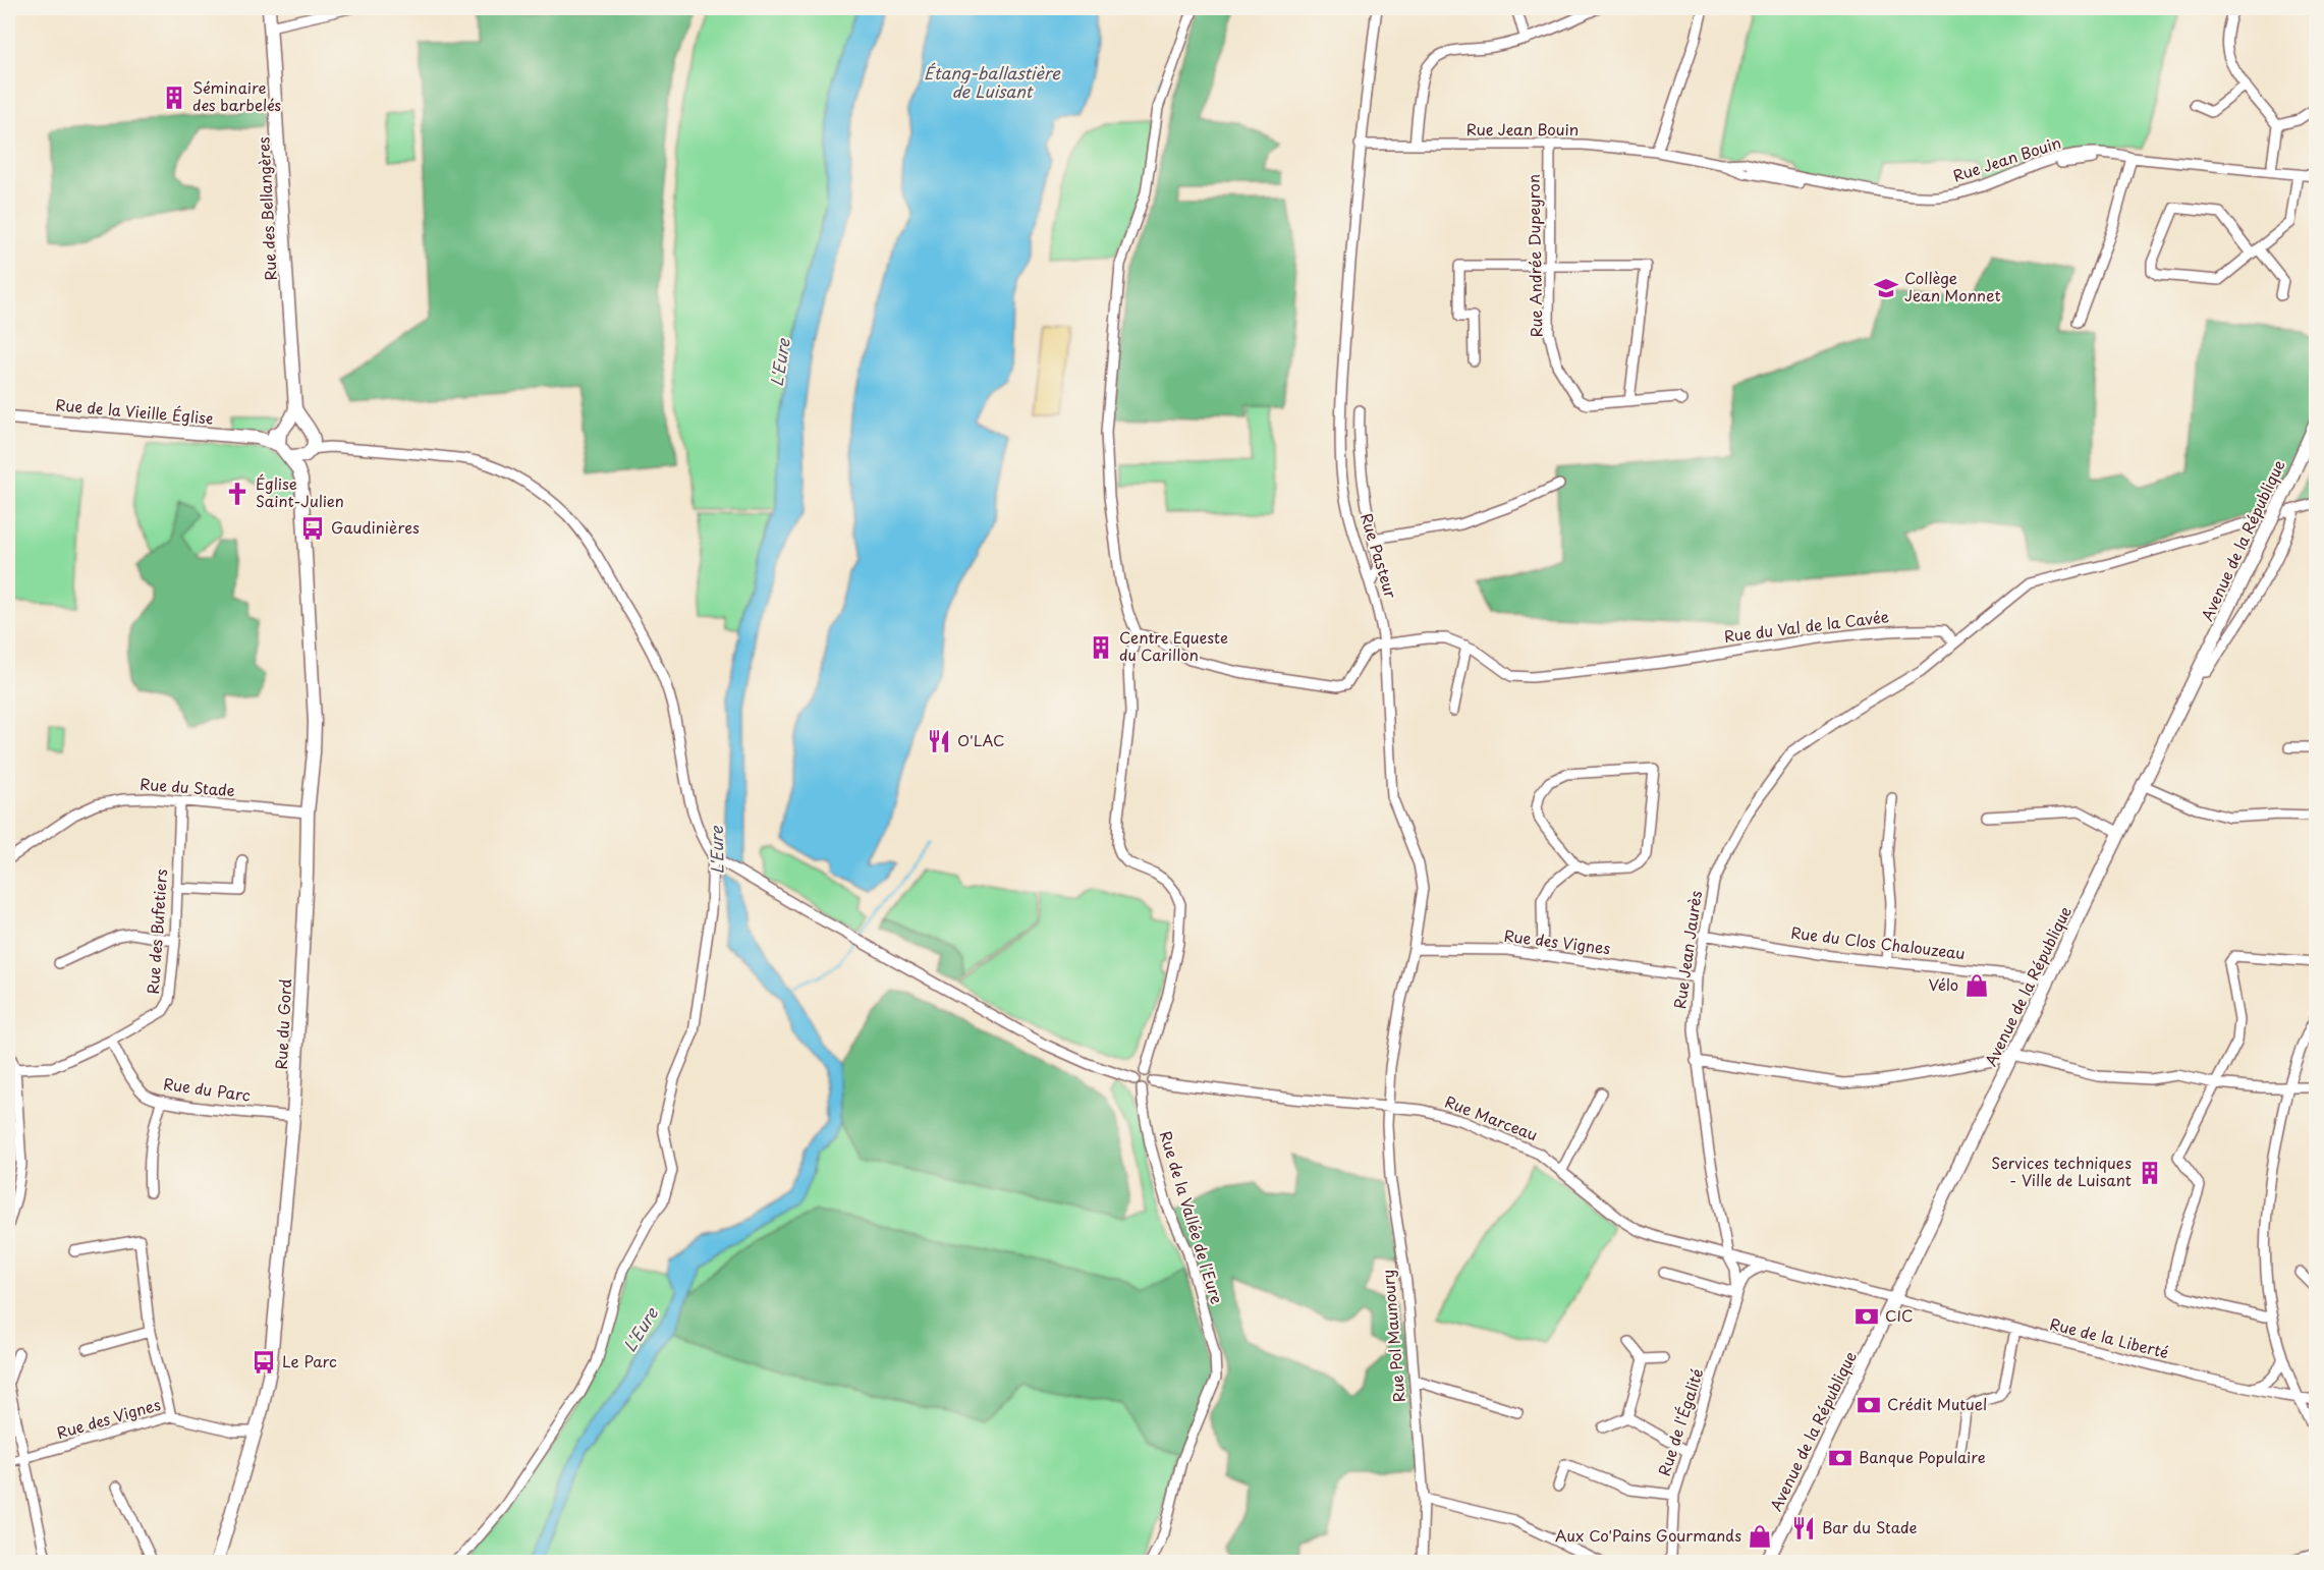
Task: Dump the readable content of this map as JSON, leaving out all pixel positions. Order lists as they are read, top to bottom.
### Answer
{
  "streets": {
    "main road": [
      "Rue des Bellangères",
      "Rue de la Vieille Église",
      "Avenue de la République",
      "Rue du Gord"
    ],
    "street": [
      "Rue Jean Bouin",
      "Rue Andrée Dupeyron",
      "Rue Pasteur",
      "Rue du Val de la Cavée",
      "Rue du Stade",
      "Rue des Bufetiers",
      "Rue des Vignes",
      "Rue du Clos Chalouzeau",
      "Rue Jean Jaurès",
      "Rue du Parc",
      "Rue Marceau",
      "Rue de la Vallée de l'Eure",
      "Rue Pol Maunoury",
      "Rue de la Liberté",
      "Rue de l'Égalité"
    ]
  },
  "crossings": [
    ["Rue Jean Bouin", "Rue Andrée Dupeyron"],
    ["Rue Jean Bouin", "Rue Pasteur"],
    ["Avenue de la République", "Rue du Clos Chalouzeau"],
    ["Avenue de la République", "Rue Marceau"],
    ["Avenue de la République", "Rue de la Liberté"],
    ["Rue Pasteur", "Rue du Val de la Cavée"],
    ["Rue Pasteur", "Rue des Vignes"],
    ["Rue Pasteur", "Rue Marceau"],
    ["Rue Pasteur", "Rue Pol Maunoury"],
    ["Rue du Val de la Cavée", "Rue Jean Jaurès"],
    ["Rue du Stade", "Rue des Bufetiers"],
    ["Rue du Stade", "Rue du Gord"],
    ["Rue des Bufetiers", "Rue du Parc"],
    ["Rue des Vignes", "Rue Jean Jaurès"],
    ["Rue des Vignes", "Rue du Gord"],
    ["Rue du Clos Chalouzeau", "Rue Jean Jaurès"],
    ["Rue Jean Jaurès", "Rue Marceau"],
    ["Rue Jean Jaurès", "Rue de l'Égalité"],
    ["Rue du Gord", "Rue du Parc"],
    ["Rue Marceau", "Rue de la Vallée de l'Eure"],
    ["Rue Marceau", "Rue Pol Maunoury"],
    ["Rue Marceau", "Rue de la Liberté"],
    ["Rue Marceau", "Rue de l'Égalité"]
  ],
  "water": ["Étang-ballastière de Luisant", "L'Eure"],
  "places": {
    "building": ["Séminaire des barbelés", "Centre Equeste du Carillon", "Services techniques - Ville de Luisant"],
    "school or university": ["Collège Jean Monnet"],
    "church": ["Église Saint-Julien"],
    "bus stop": ["Gaudinières", "Le Parc"],
    "restaurant": ["O'LAC", "Bar du Stade"],
    "shop": ["Vélo", "Aux Co'Pains Gourmands"],
    "bank": ["CIC", "Crédit Mutuel", "Banque Populaire"]
  }
}
